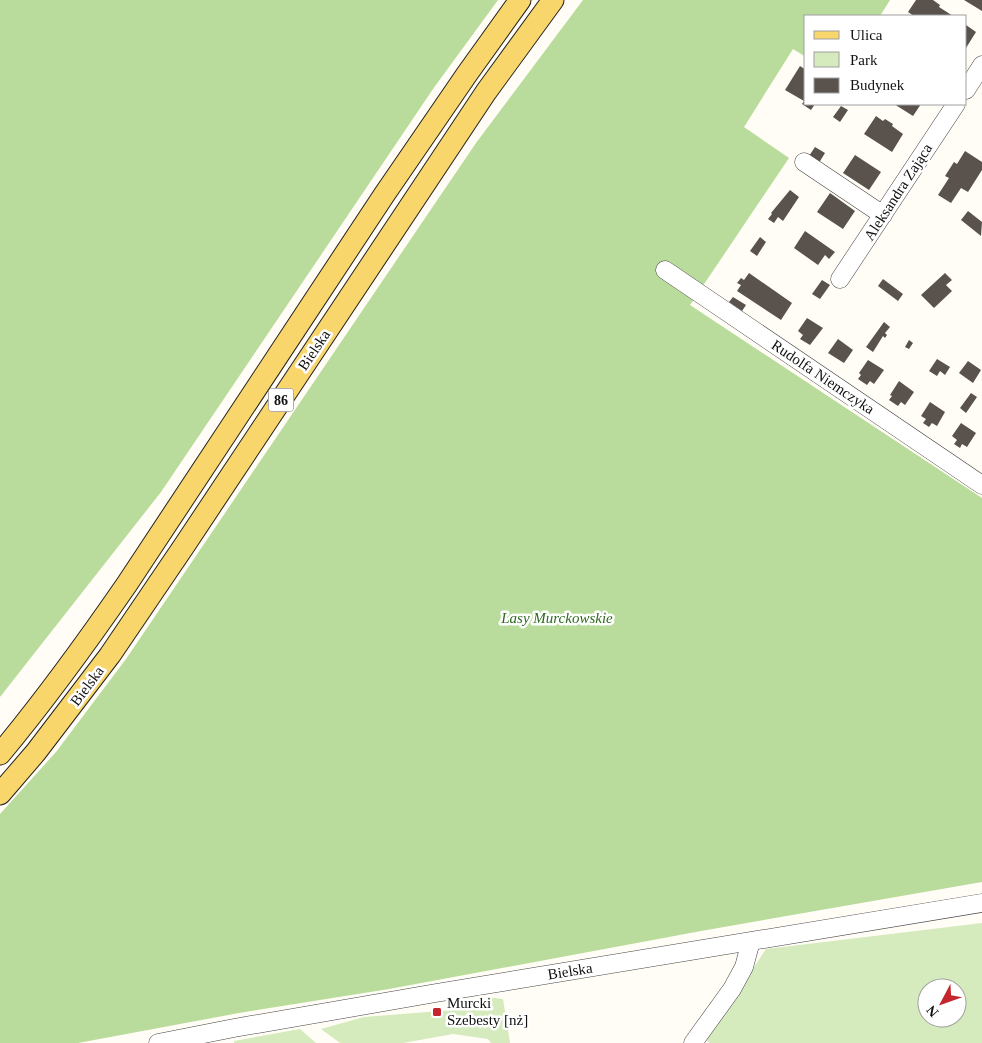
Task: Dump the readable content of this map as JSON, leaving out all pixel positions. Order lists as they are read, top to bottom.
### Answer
{
  "streets": {
    "main road": ["Bielska", "86"],
    "street": ["Aleksandra Zająca", "Rudolfa Niemczyka"]
  },
  "parks": ["Lasy Murckowskie"],
  "places": {
    "transit": ["Murcki Szebesty [nż]"]
  },
  "legend": ["Ulica", "Park", "Budynek"],
  "north": "bottom left"
}
